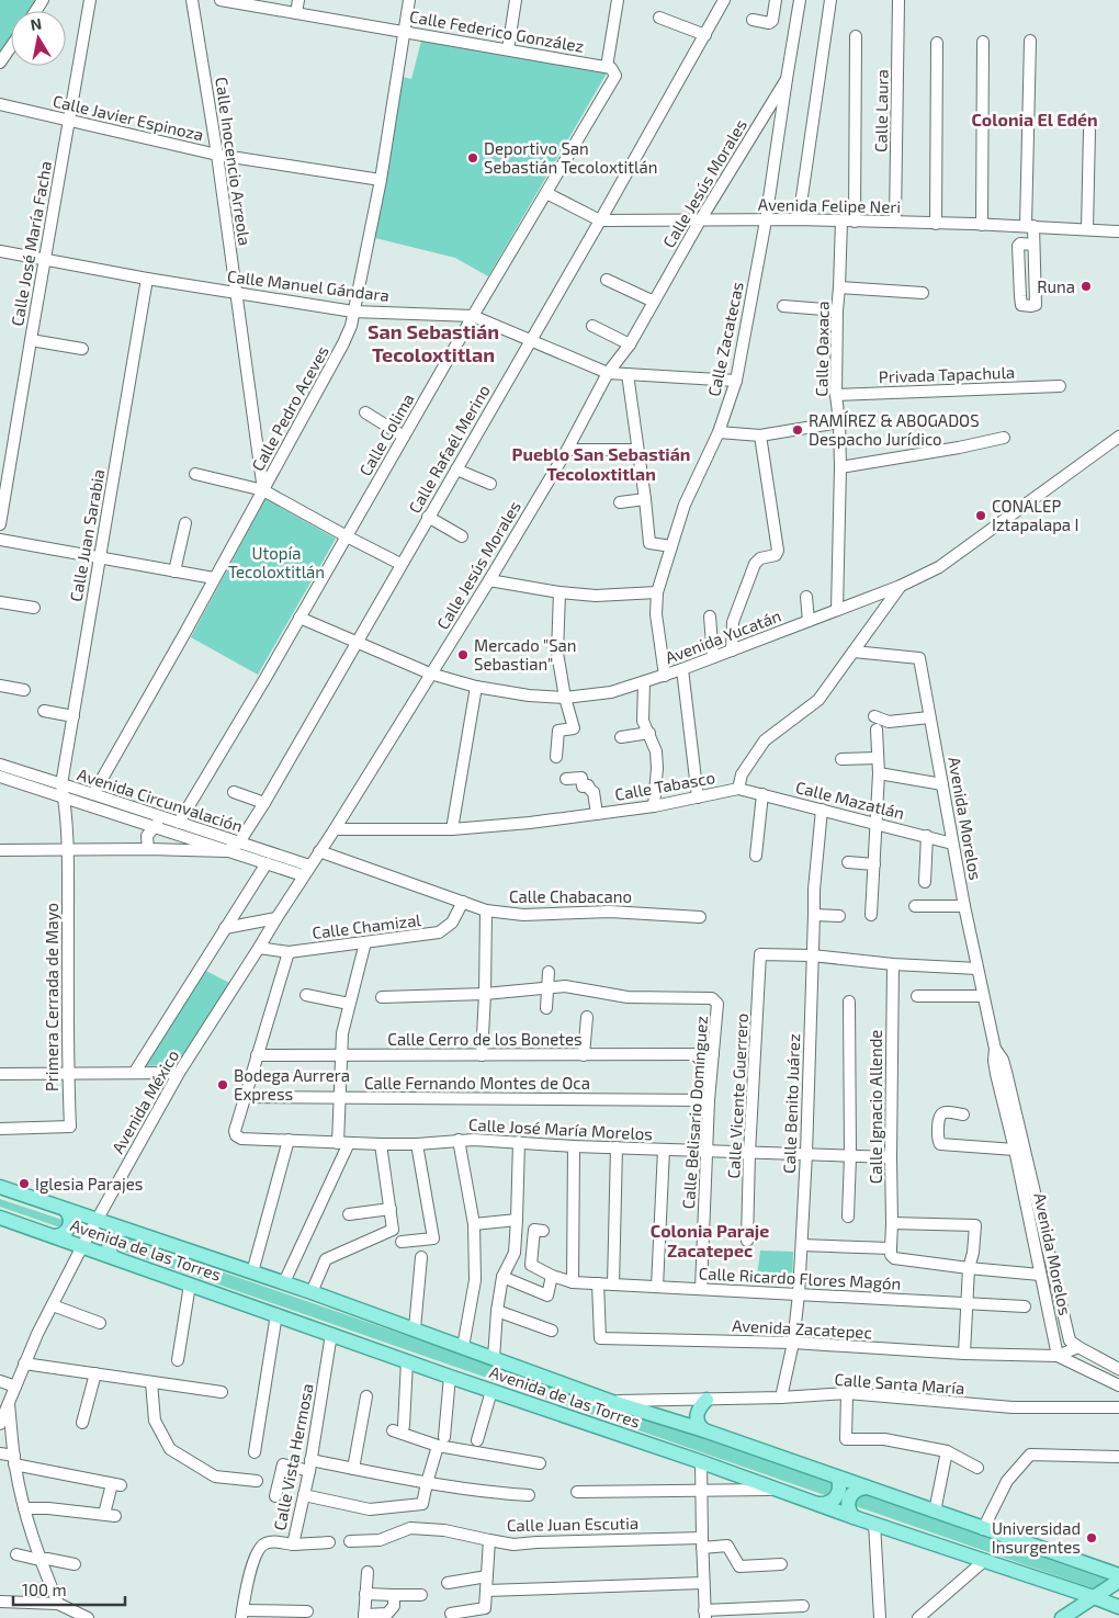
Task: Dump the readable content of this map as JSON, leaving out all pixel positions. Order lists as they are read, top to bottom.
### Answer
{
  "streets": {
    "main road": ["Avenida de las Torres"],
    "street": [
      "Calle Federico González",
      "Calle Laura",
      "Calle Javier Espinoza",
      "Calle Inocencio Arreola",
      "Calle Jesús Morales",
      "Avenida Felipe Neri",
      "Calle José María Facha",
      "Calle Manuel Gándara",
      "Calle Zacatecas",
      "Calle Oaxaca",
      "Privada Tapachula",
      "Calle Pedro Aceves",
      "Calle Colima",
      "Calle Rafaél Merino",
      "Calle Juan Sarabia",
      "Avenida Yucatán",
      "Calle Tabasco",
      "Avenida Circunvalación",
      "Calle Mazatlán",
      "Avenida Morelos",
      "Calle Chabacano",
      "Calle Chamizal",
      "Primera Cerrada de Mayo",
      "Calle Cerro de los Bonetes",
      "Calle Fernando Montes de Oca",
      "Calle Vicente Guerrero",
      "Avenida México",
      "Calle Benito Juárez",
      "Calle Ignacio Allende",
      "Calle Belisario Domínguez",
      "Calle José María Morelos",
      "Calle Ricardo Flores Magón",
      "Avenida Zacatepec",
      "Calle Santa María",
      "Calle Vista Hermosa",
      "Calle Juan Escutia"
    ]
  },
  "crossings": [
    ["Calle Federico González", "Calle Pedro Aceves"],
    ["Calle Federico González", "Calle Colima"],
    ["Calle Laura", "Avenida Felipe Neri"],
    ["Calle Javier Espinoza", "Calle Inocencio Arreola"],
    ["Calle Javier Espinoza", "Calle José María Facha"],
    ["Calle Javier Espinoza", "Calle Pedro Aceves"],
    ["Calle Inocencio Arreola", "Calle Manuel Gándara"],
    ["Calle Inocencio Arreola", "Calle Pedro Aceves"],
    ["Calle Jesús Morales", "Avenida Felipe Neri"],
    ["Calle Jesús Morales", "Calle Manuel Gándara"],
    ["Calle Jesús Morales", "Calle Zacatecas"],
    ["Calle Jesús Morales", "Avenida Yucatán"],
    ["Calle Jesús Morales", "Calle Tabasco"],
    ["Calle Jesús Morales", "Avenida Circunvalación"],
    ["Calle Jesús Morales", "Calle Chabacano"],
    ["Calle Jesús Morales", "Avenida México"],
    ["Avenida Felipe Neri", "Calle Zacatecas"],
    ["Avenida Felipe Neri", "Calle Oaxaca"],
    ["Avenida Felipe Neri", "Calle Colima"],
    ["Avenida Felipe Neri", "Calle Rafaél Merino"],
    ["Calle José María Facha", "Calle Manuel Gándara"],
    ["Calle Manuel Gándara", "Calle Zacatecas"],
    ["Calle Manuel Gándara", "Calle Pedro Aceves"],
    ["Calle Manuel Gándara", "Calle Colima"],
    ["Calle Manuel Gándara", "Calle Rafaél Merino"],
    ["Calle Manuel Gándara", "Calle Juan Sarabia"],
    ["Calle Zacatecas", "Avenida Yucatán"],
    ["Calle Oaxaca", "Privada Tapachula"],
    ["Calle Oaxaca", "Avenida Yucatán"],
    ["Calle Pedro Aceves", "Avenida Circunvalación"],
    ["Calle Colima", "Avenida Yucatán"],
    ["Calle Colima", "Avenida Circunvalación"],
    ["Calle Rafaél Merino", "Avenida Yucatán"],
    ["Calle Rafaél Merino", "Avenida Circunvalación"],
    ["Calle Juan Sarabia", "Avenida Circunvalación"],
    ["Calle Juan Sarabia", "Primera Cerrada de Mayo"],
    ["Avenida Yucatán", "Calle Tabasco"],
    ["Calle Tabasco", "Calle Mazatlán"],
    ["Calle Tabasco", "Avenida Morelos"],
    ["Avenida Circunvalación", "Primera Cerrada de Mayo"],
    ["Avenida Circunvalación", "Avenida México"],
    ["Calle Mazatlán", "Avenida Morelos"],
    ["Calle Mazatlán", "Calle Benito Juárez"],
    ["Avenida Morelos", "Avenida Zacatepec"],
    ["Calle Chabacano", "Calle Chamizal"],
    ["Calle Chamizal", "Avenida México"],
    ["Calle Cerro de los Bonetes", "Calle Belisario Domínguez"],
    ["Calle Fernando Montes de Oca", "Calle Belisario Domínguez"],
    ["Calle Fernando Montes de Oca", "Calle José María Morelos"],
    ["Calle Vicente Guerrero", "Calle Benito Juárez"],
    ["Calle Vicente Guerrero", "Calle José María Morelos"],
    ["Avenida México", "Avenida de las Torres"],
    ["Calle Benito Juárez", "Calle José María Morelos"],
    ["Calle Benito Juárez", "Calle Ricardo Flores Magón"],
    ["Calle Benito Juárez", "Avenida Zacatepec"],
    ["Calle Benito Juárez", "Calle Santa María"],
    ["Calle Ignacio Allende", "Calle José María Morelos"],
    ["Calle Belisario Domínguez", "Calle José María Morelos"],
    ["Calle Belisario Domínguez", "Calle Ricardo Flores Magón"],
    ["Avenida de las Torres", "Calle Santa María"],
    ["Avenida de las Torres", "Calle Vista Hermosa"],
    ["Calle Ricardo Flores Magón", "Avenida Zacatepec"]
  ],
  "districts": [
    "Colonia El Edén",
    "San Sebastián Tecoloxtitlan",
    "Pueblo San Sebastián Tecoloxtitlan",
    "Colonia Paraje Zacatepec"
  ],
  "parks": ["Utopía Tecoloxtitlán"],
  "places": [
    "Deportivo San Sebastián Tecoloxtitlán",
    "Runa",
    "RAMÍREZ & ABOGADOS Despacho Jurídico",
    "CONALEP Iztapalapa I",
    "Mercado \"San Sebastian\"",
    "Bodega Aurrera Express",
    "Iglesia Parajes",
    "Universidad Insurgentes"
  ],
  "scale_bar": "100 m",
  "north": "top"
}
